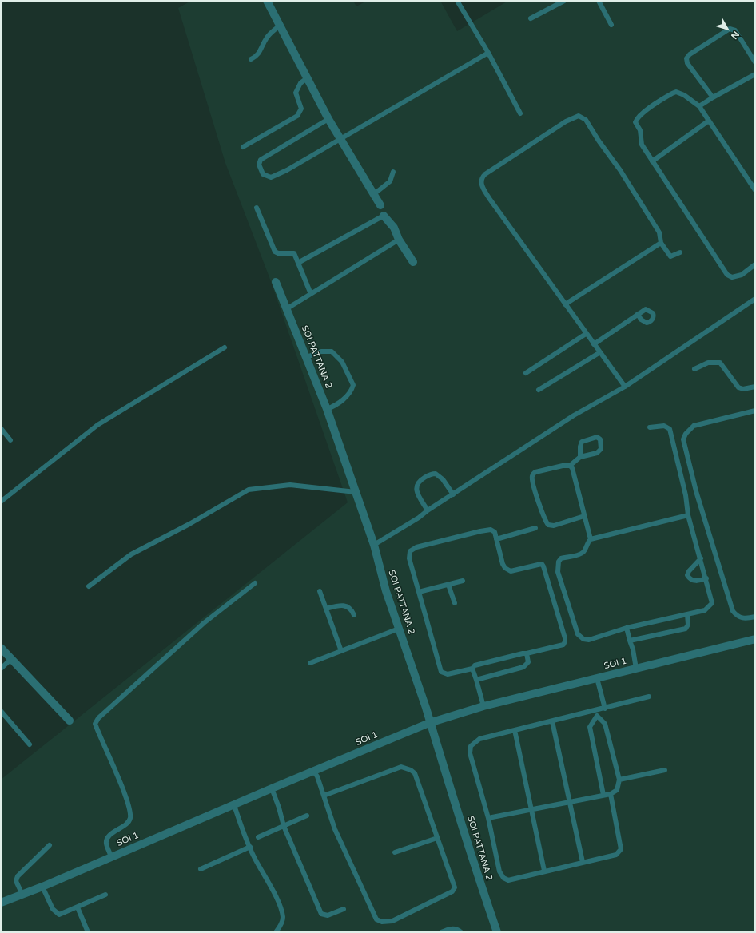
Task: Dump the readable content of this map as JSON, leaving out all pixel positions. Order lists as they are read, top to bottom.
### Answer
{
  "streets": {
    "street": ["SOI PATTANA 2", "SOI 1"]
  },
  "crossings": [
    ["SOI PATTANA 2", "SOI 1"]
  ],
  "north": "bottom right"
}
